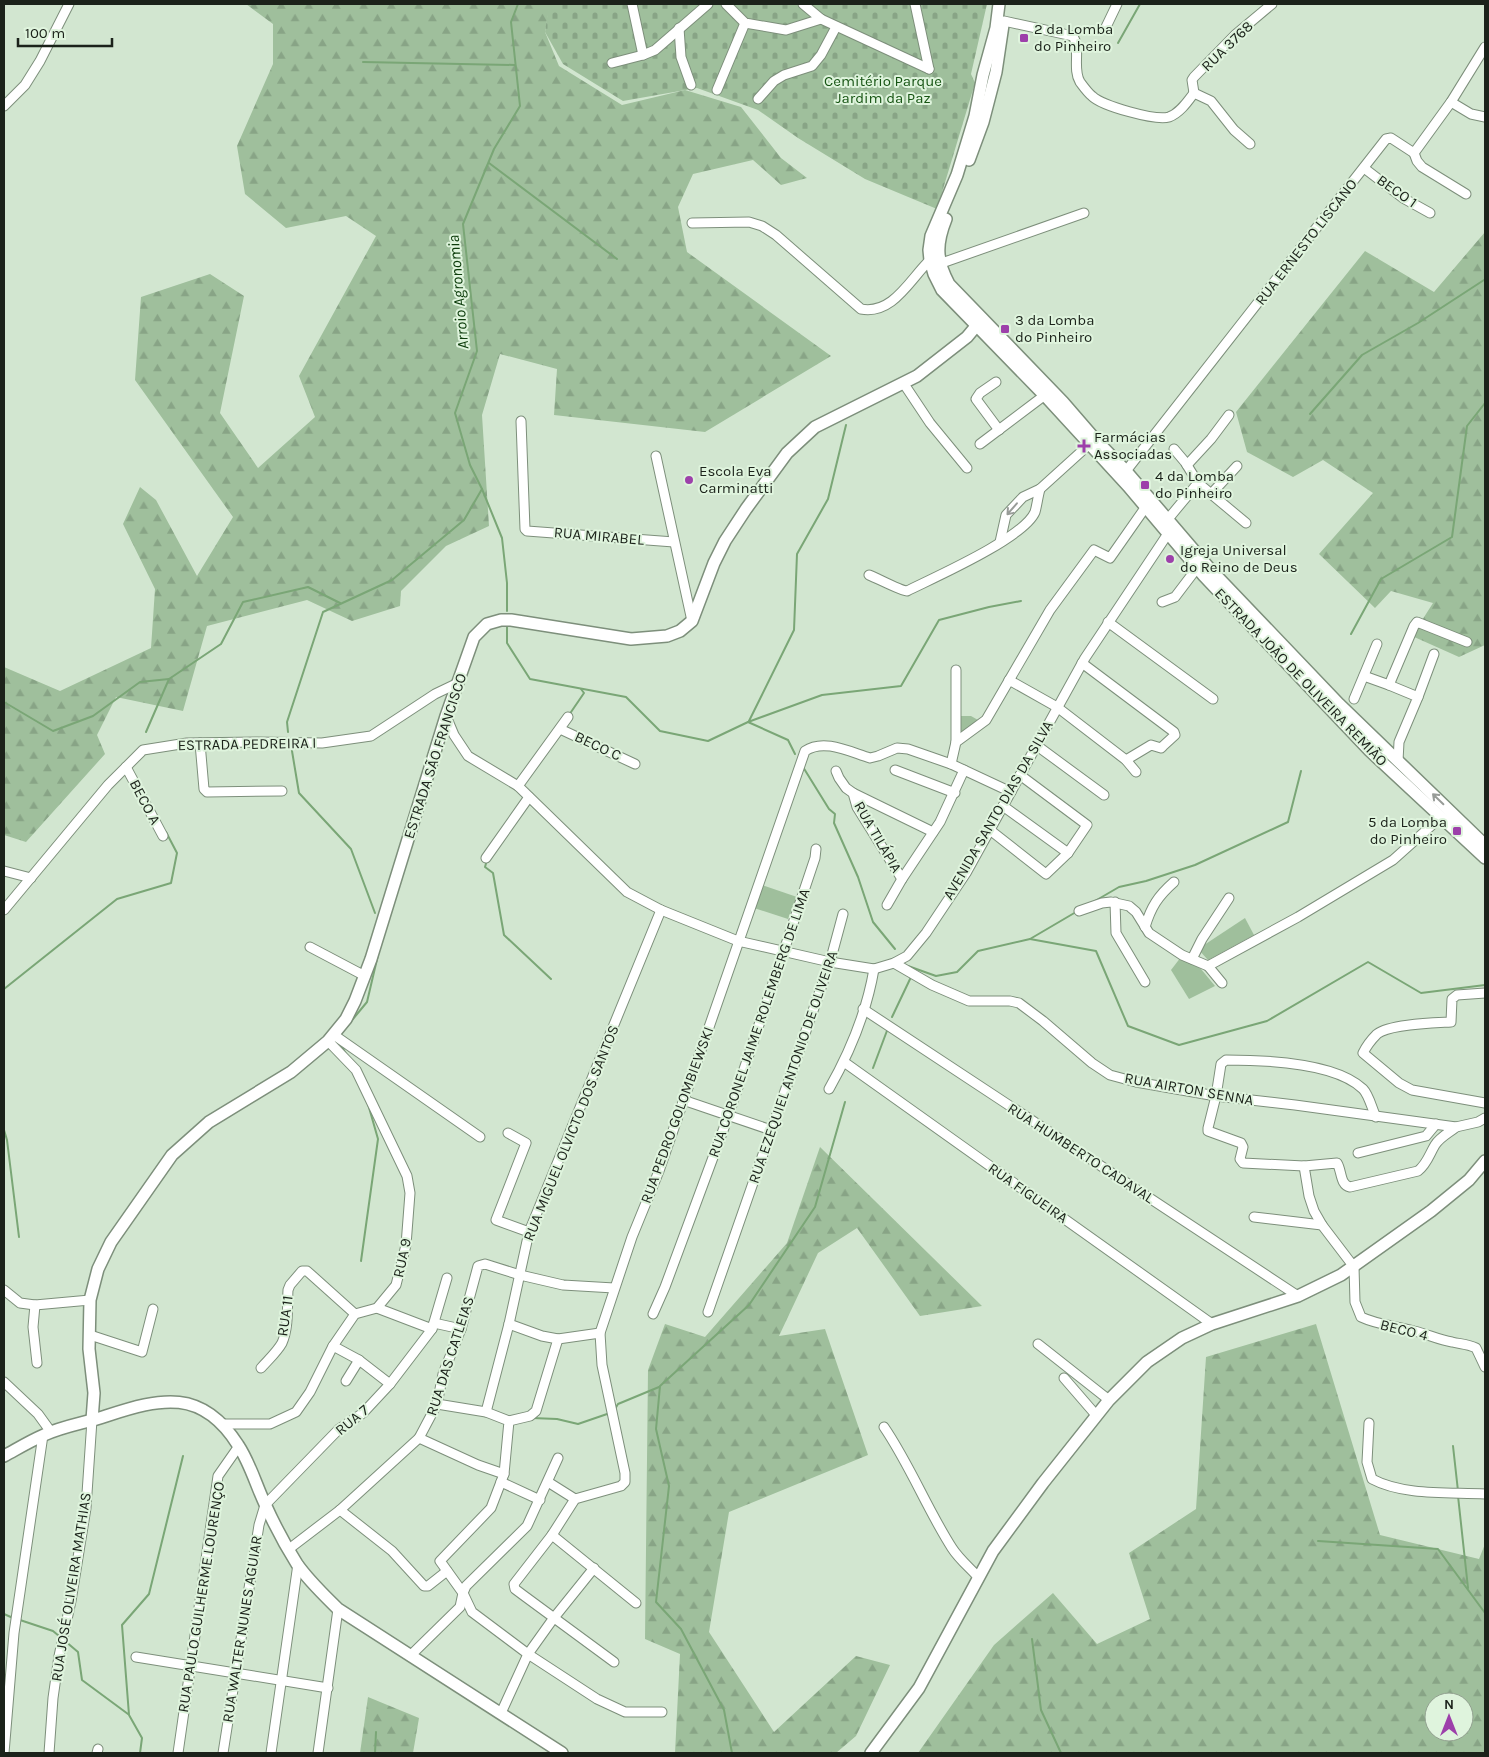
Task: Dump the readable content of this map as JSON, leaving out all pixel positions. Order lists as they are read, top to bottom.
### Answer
{
  "streets": {
    "main road": ["ESTRADA JOÃO DE OLIVEIRA REMIÃO", "ESTRADA SÃO FRANCISCO"],
    "street": [
      "RUA 3768",
      "BECO 1",
      "RUA ERNESTO LISCANO",
      "RUA MIRABEL",
      "ESTRADA PEDREIRA I",
      "BECO C",
      "BECO A",
      "AVENIDA SANTO DIAS DA SILVA",
      "RUA TILÁPIA",
      "RUA CORONEL JAIME ROLEMBERG DE LIMA",
      "RUA EZEQUIEL ANTONIO DE OLIVEIRA",
      "RUA AIRTON SENNA",
      "RUA PEDRO GOLOMBIEWSKI",
      "RUA MIGUEL OLVICTO DOS SANTOS",
      "RUA HUMBERTO CADAVAL",
      "RUA FIGUEIRA",
      "RUA 9",
      "RUA 11",
      "BECO 4",
      "RUA DAS CATLEIAS",
      "RUA 7",
      "RUA JOSÉ OLIVEIRA MATHIAS",
      "RUA PAULO GUILHERME LOURENÇO",
      "RUA WALTER NUNES AGUIAR"
    ]
  },
  "crossings": [
    ["BECO 1", "RUA ERNESTO LISCANO"],
    ["RUA ERNESTO LISCANO", "ESTRADA JOÃO DE OLIVEIRA REMIÃO"],
    ["ESTRADA JOÃO DE OLIVEIRA REMIÃO", "AVENIDA SANTO DIAS DA SILVA"],
    ["ESTRADA PEDREIRA I", "ESTRADA SÃO FRANCISCO"],
    ["ESTRADA PEDREIRA I", "BECO A"],
    ["ESTRADA SÃO FRANCISCO", "AVENIDA SANTO DIAS DA SILVA"],
    ["ESTRADA SÃO FRANCISCO", "RUA 9"],
    ["ESTRADA SÃO FRANCISCO", "RUA JOSÉ OLIVEIRA MATHIAS"],
    ["AVENIDA SANTO DIAS DA SILVA", "RUA CORONEL JAIME ROLEMBERG DE LIMA"],
    ["AVENIDA SANTO DIAS DA SILVA", "RUA EZEQUIEL ANTONIO DE OLIVEIRA"],
    ["AVENIDA SANTO DIAS DA SILVA", "RUA AIRTON SENNA"],
    ["AVENIDA SANTO DIAS DA SILVA", "RUA PEDRO GOLOMBIEWSKI"],
    ["AVENIDA SANTO DIAS DA SILVA", "RUA MIGUEL OLVICTO DOS SANTOS"],
    ["RUA MIGUEL OLVICTO DOS SANTOS", "RUA DAS CATLEIAS"],
    ["RUA 7", "RUA WALTER NUNES AGUIAR"]
  ],
  "water": ["Arroio Agronomia"],
  "parks": ["Cemitério Parque Jardim da Paz"],
  "places": {
    "transit": [
      "2 da Lomba do Pinheiro",
      "3 da Lomba do Pinheiro",
      "4 da Lomba do Pinheiro",
      "5 da Lomba do Pinheiro"
    ],
    "health": ["Farmácias Associadas"],
    "other": ["Escola Eva Carminatti", "Igreja Universal do Reino de Deus"]
  },
  "scale_bar": "100 m",
  "north": "top"
}
